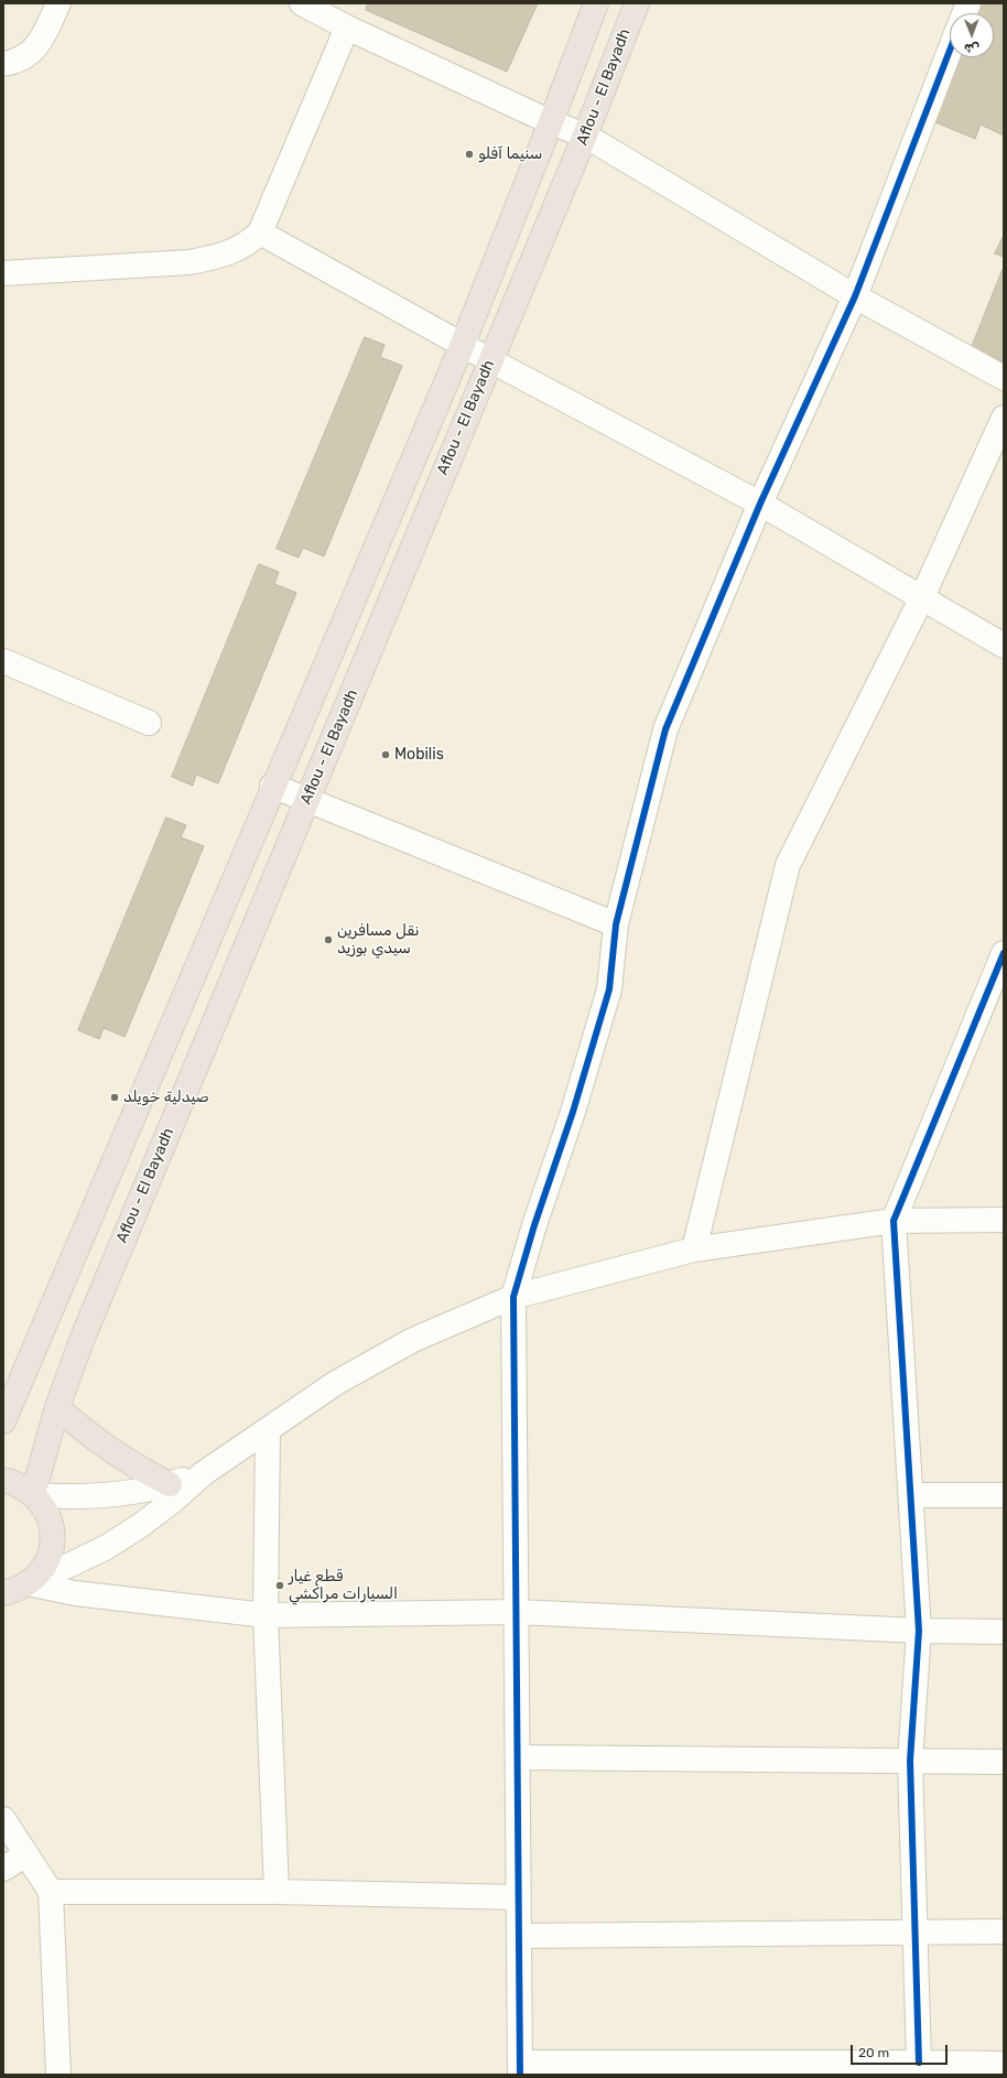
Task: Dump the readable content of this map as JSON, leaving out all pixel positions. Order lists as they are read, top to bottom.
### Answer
{
  "streets": {
    "main road": ["Aflou - El Bayadh"]
  },
  "places": [
    "سنيما آفلو",
    "Mobilis",
    "نقل مسافرين سيدي بوزيد",
    "صيدلية خويلد",
    "قطع غيار السيارات مراكشي"
  ],
  "scale_bar": "20 m",
  "north": "bottom"
}
